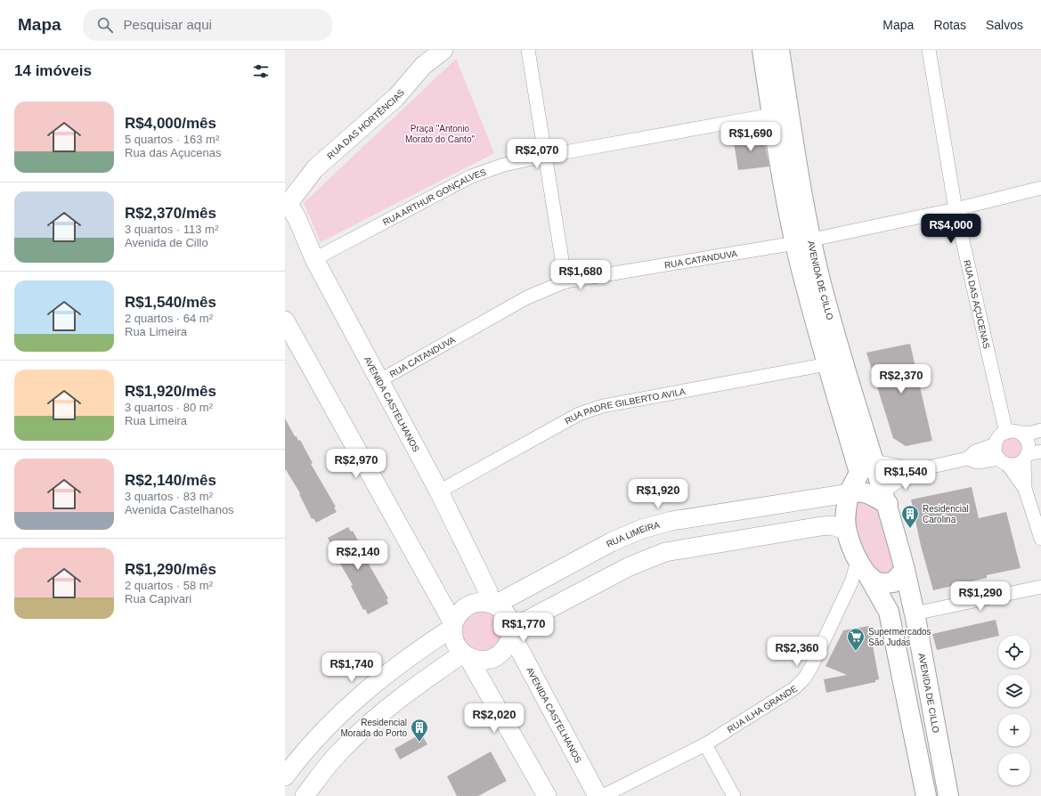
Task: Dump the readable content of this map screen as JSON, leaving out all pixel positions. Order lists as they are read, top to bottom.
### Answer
{
  "streets": {
    "main road": ["AVENIDA DE CILLO"],
    "street": [
      "RUA DAS HORTÊNCIAS",
      "RUA ARTHUR GONÇALVES",
      "RUA CATANDUVA",
      "RUA DAS AÇUCENAS",
      "AVENIDA CASTELHANOS",
      "RUA PADRE GILBERTO AVILA",
      "RUA LIMEIRA",
      "RUA ILHA GRANDE"
    ]
  },
  "crossings": [
    ["RUA DAS HORTÊNCIAS", "AVENIDA CASTELHANOS"],
    ["RUA ARTHUR GONÇALVES", "AVENIDA DE CILLO"],
    ["RUA ARTHUR GONÇALVES", "AVENIDA CASTELHANOS"],
    ["RUA CATANDUVA", "AVENIDA DE CILLO"],
    ["RUA CATANDUVA", "RUA DAS AÇUCENAS"],
    ["RUA CATANDUVA", "AVENIDA CASTELHANOS"],
    ["AVENIDA DE CILLO", "RUA PADRE GILBERTO AVILA"],
    ["AVENIDA DE CILLO", "RUA LIMEIRA"],
    ["AVENIDA DE CILLO", "RUA ILHA GRANDE"],
    ["AVENIDA CASTELHANOS", "RUA PADRE GILBERTO AVILA"],
    ["AVENIDA CASTELHANOS", "RUA LIMEIRA"]
  ],
  "parks": ["Praça \"Antonio Morato do Canto\""],
  "places": {
    "building": ["Residencial Carolina", "Residencial Morada do Porto"],
    "supermarket": ["Supermercados São Judas"]
  },
  "page": {
    "header": "Mapa",
    "search": "Pesquisar aqui",
    "nav": ["Mapa", "Rotas", "Salvos"],
    "heading": "14 imóveis",
    "list": [
      {
        "name": "R$4,000/mês",
        "note": "5 quartos · 163 m² · Rua das Açucenas"
      },
      {
        "name": "R$2,370/mês",
        "note": "3 quartos · 113 m² · Avenida de Cillo"
      },
      {
        "name": "R$1,540/mês",
        "note": "2 quartos · 64 m² · Rua Limeira"
      },
      {
        "name": "R$1,920/mês",
        "note": "3 quartos · 80 m² · Rua Limeira"
      },
      {
        "name": "R$2,140/mês",
        "note": "3 quartos · 83 m² · Avenida Castelhanos"
      },
      {
        "name": "R$1,290/mês",
        "note": "2 quartos · 58 m² · Rua Capivari"
      }
    ],
    "price": [
      "R$1,690",
      "R$2,070",
      "R$4,000",
      "R$1,680",
      "R$2,370",
      "R$2,970",
      "R$1,540",
      "R$1,920",
      "R$2,140",
      "R$1,290",
      "R$1,770",
      "R$2,360",
      "R$1,740",
      "R$2,020"
    ],
    "map_buttons": ["+", "−"]
  }
}
